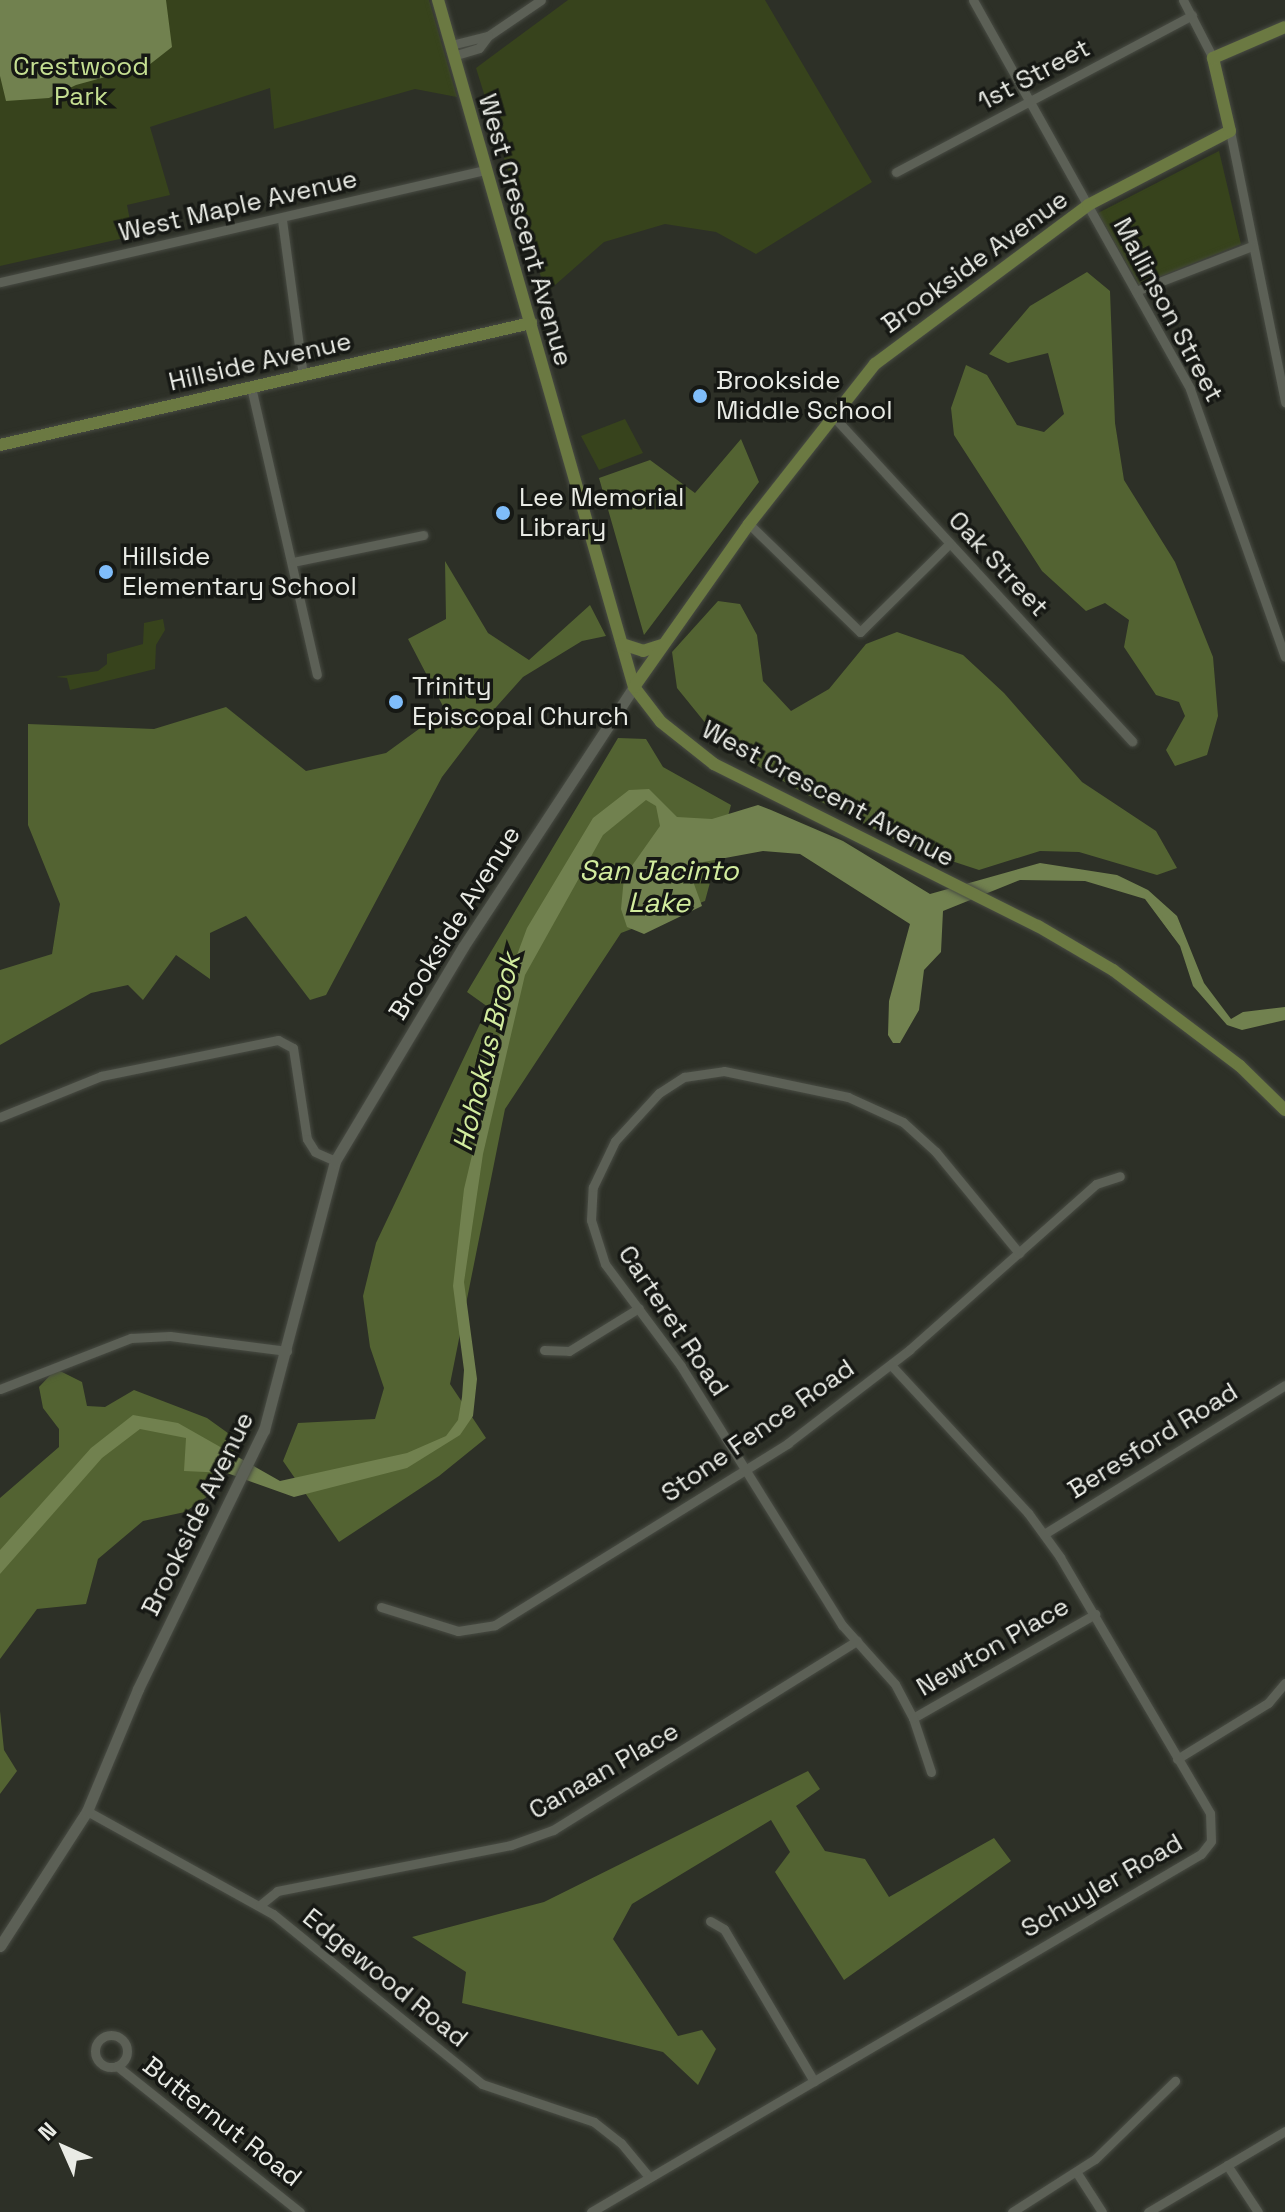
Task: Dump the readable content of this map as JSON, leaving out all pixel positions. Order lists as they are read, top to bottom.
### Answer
{
  "streets": {
    "main road": ["West Crescent Avenue", "Brookside Avenue", "Hillside Avenue"],
    "street": [
      "1st Street",
      "West Maple Avenue",
      "Mallinson Street",
      "Oak Street",
      "Carteret Road",
      "Stone Fence Road",
      "Beresford Road",
      "Newton Place",
      "Canaan Place",
      "Schuyler Road",
      "Edgewood Road",
      "Butternut Road"
    ]
  },
  "crossings": [
    ["1st Street", "Mallinson Street"],
    ["West Maple Avenue", "West Crescent Avenue"],
    ["West Crescent Avenue", "Brookside Avenue"],
    ["West Crescent Avenue", "Hillside Avenue"],
    ["Brookside Avenue", "Mallinson Street"],
    ["Brookside Avenue", "Oak Street"],
    ["Brookside Avenue", "Edgewood Road"],
    ["Carteret Road", "Stone Fence Road"],
    ["Carteret Road", "Newton Place"],
    ["Carteret Road", "Canaan Place"],
    ["Stone Fence Road", "Schuyler Road"],
    ["Beresford Road", "Schuyler Road"],
    ["Newton Place", "Schuyler Road"],
    ["Canaan Place", "Edgewood Road"],
    ["Schuyler Road", "Edgewood Road"]
  ],
  "water": ["San Jacinto Lake", "Hohokus Brook"],
  "parks": ["Crestwood Park"],
  "places": [
    "Brookside Middle School",
    "Lee Memorial Library",
    "Hillside Elementary School",
    "Trinity Episcopal Church"
  ],
  "north": "top left"
}
